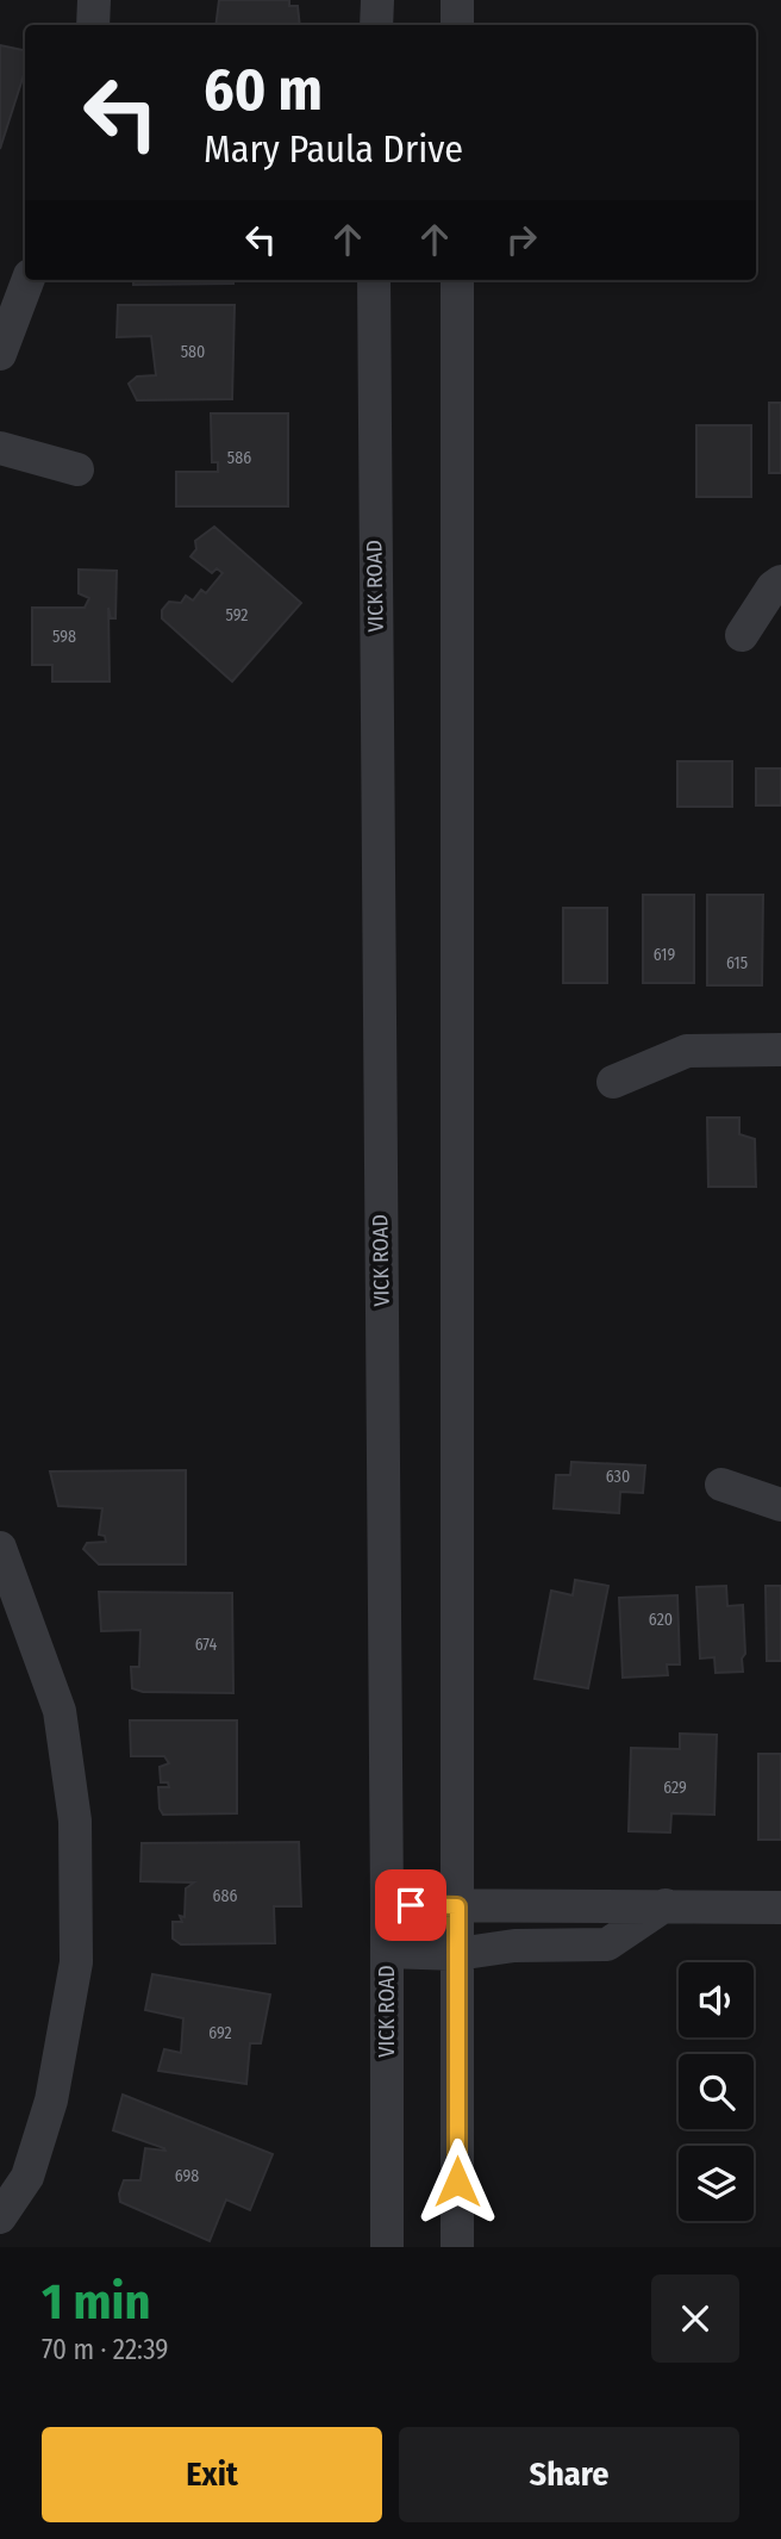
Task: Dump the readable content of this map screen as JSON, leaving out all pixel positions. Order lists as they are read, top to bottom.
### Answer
{
  "streets": {
    "street": ["VICK ROAD"]
  },
  "house_numbers": [
    "580",
    "586",
    "592",
    "598",
    "619",
    "615",
    "630",
    "620",
    "674",
    "629",
    "686",
    "692",
    "698"
  ],
  "page": {
    "turn": ["60 m", "Mary Paula Drive"],
    "heading": ["1 min", "70 m · 22:39"],
    "buttons": ["Exit", "Share"]
  }
}
